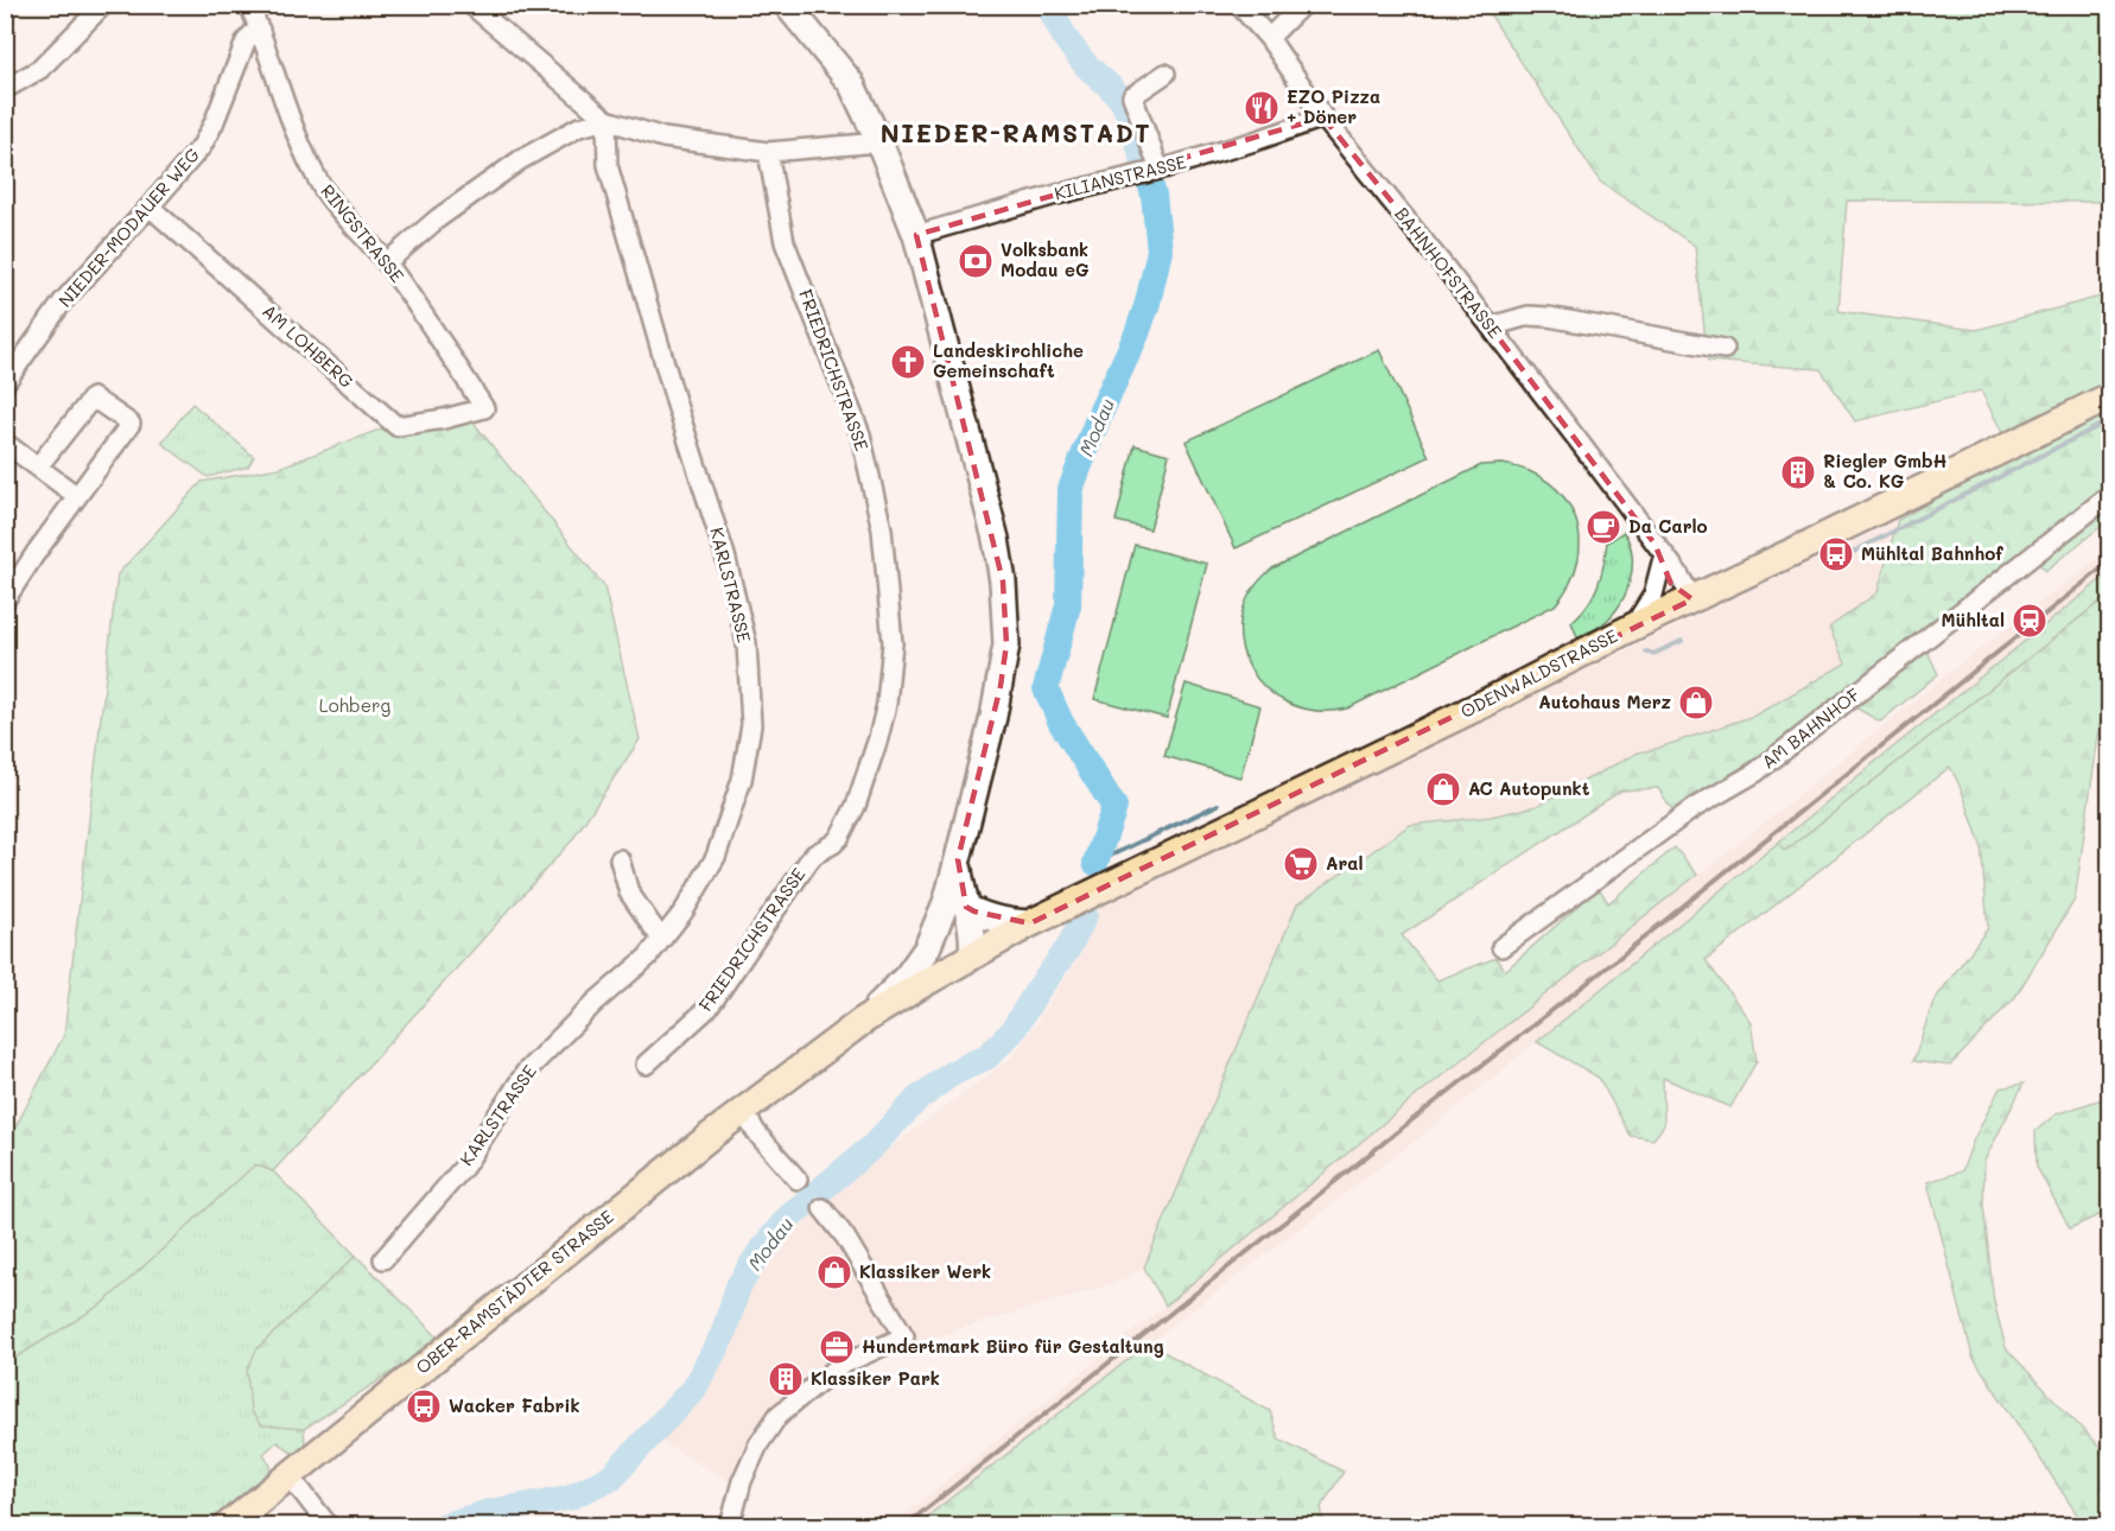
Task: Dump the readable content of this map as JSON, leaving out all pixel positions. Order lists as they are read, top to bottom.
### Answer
{
  "streets": {
    "main road": ["ODENWALDSTRASSE", "OBER-RAMSTÄDTER STRASSE"],
    "street": [
      "KILIANSTRASSE",
      "NIEDER-MODAUER WEG",
      "RINGSTRASSE",
      "BAHNHOFSTRASSE",
      "AM LOHBERG",
      "FRIEDRICHSTRASSE",
      "KARLSTRASSE",
      "AM BAHNHOF"
    ]
  },
  "crossings": [
    ["KILIANSTRASSE", "BAHNHOFSTRASSE"],
    ["NIEDER-MODAUER WEG", "RINGSTRASSE"],
    ["NIEDER-MODAUER WEG", "AM LOHBERG"],
    ["RINGSTRASSE", "AM LOHBERG"],
    ["BAHNHOFSTRASSE", "ODENWALDSTRASSE"],
    ["ODENWALDSTRASSE", "OBER-RAMSTÄDTER STRASSE"]
  ],
  "districts": ["NIEDER-RAMSTADT"],
  "water": ["Modau"],
  "parks": ["Lohberg"],
  "places": {
    "restaurant": ["EZO Pizza + Döner"],
    "bank": ["Volksbank Modau eG"],
    "church": ["Landeskirchliche Gemeinschaft"],
    "building": ["Riegler GmbH & Co. KG", "Klassiker Park"],
    "cafe": ["Da Carlo"],
    "bus stop": ["Mühltal Bahnhof", "Wacker Fabrik"],
    "station": ["Mühltal"],
    "shop": ["Autohaus Merz", "AC Autopunkt", "Klassiker Werk"],
    "supermarket": ["Aral"],
    "office": ["Hundertmark Büro für Gestaltung"]
  }
}
